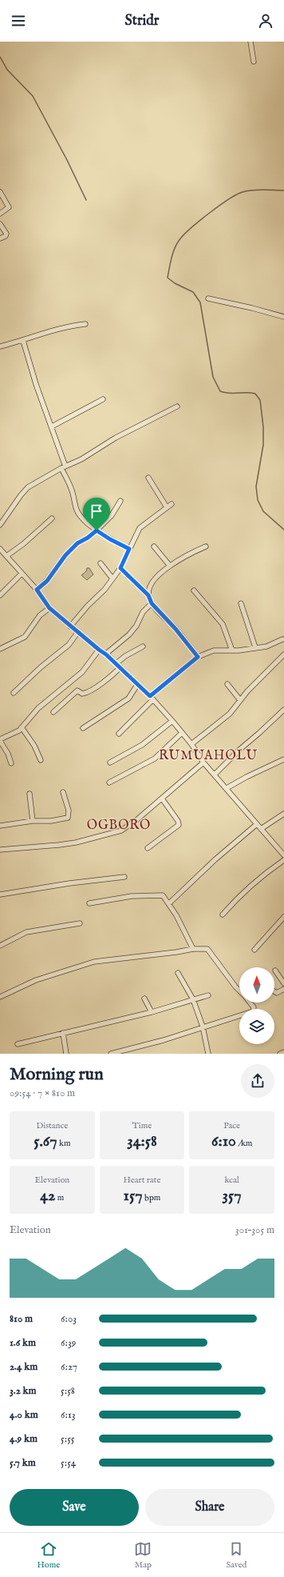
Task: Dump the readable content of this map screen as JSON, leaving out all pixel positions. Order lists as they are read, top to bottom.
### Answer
{
  "districts": ["RUMUAHOLU", "OGBORO"],
  "north": "top",
  "page": {
    "header": "Stridr",
    "heading": ["Morning run", "09:54 · 7 × 810 m"],
    "stats": [
      ["Distance", "5.67 km"],
      ["Time", "34:58"],
      ["Pace", "6:10 /km"],
      ["Elevation", "42 m"],
      ["Heart rate", "157 bpm"],
      ["kcal", "357"]
    ],
    "chart": ["Elevation", "301–305 m"],
    "list": [
      {
        "name": "810 m",
        "note": "6:03"
      },
      {
        "name": "1.6 km",
        "note": "6:39"
      },
      {
        "name": "2.4 km",
        "note": "6:27"
      },
      {
        "name": "3.2 km",
        "note": "5:58"
      },
      {
        "name": "4.0 km",
        "note": "6:13"
      },
      {
        "name": "4.9 km",
        "note": "5:55"
      },
      {
        "name": "5.7 km",
        "note": "5:54"
      }
    ],
    "buttons": ["Save", "Share"],
    "tabs": ["Home", "Map", "Saved"]
  }
}
